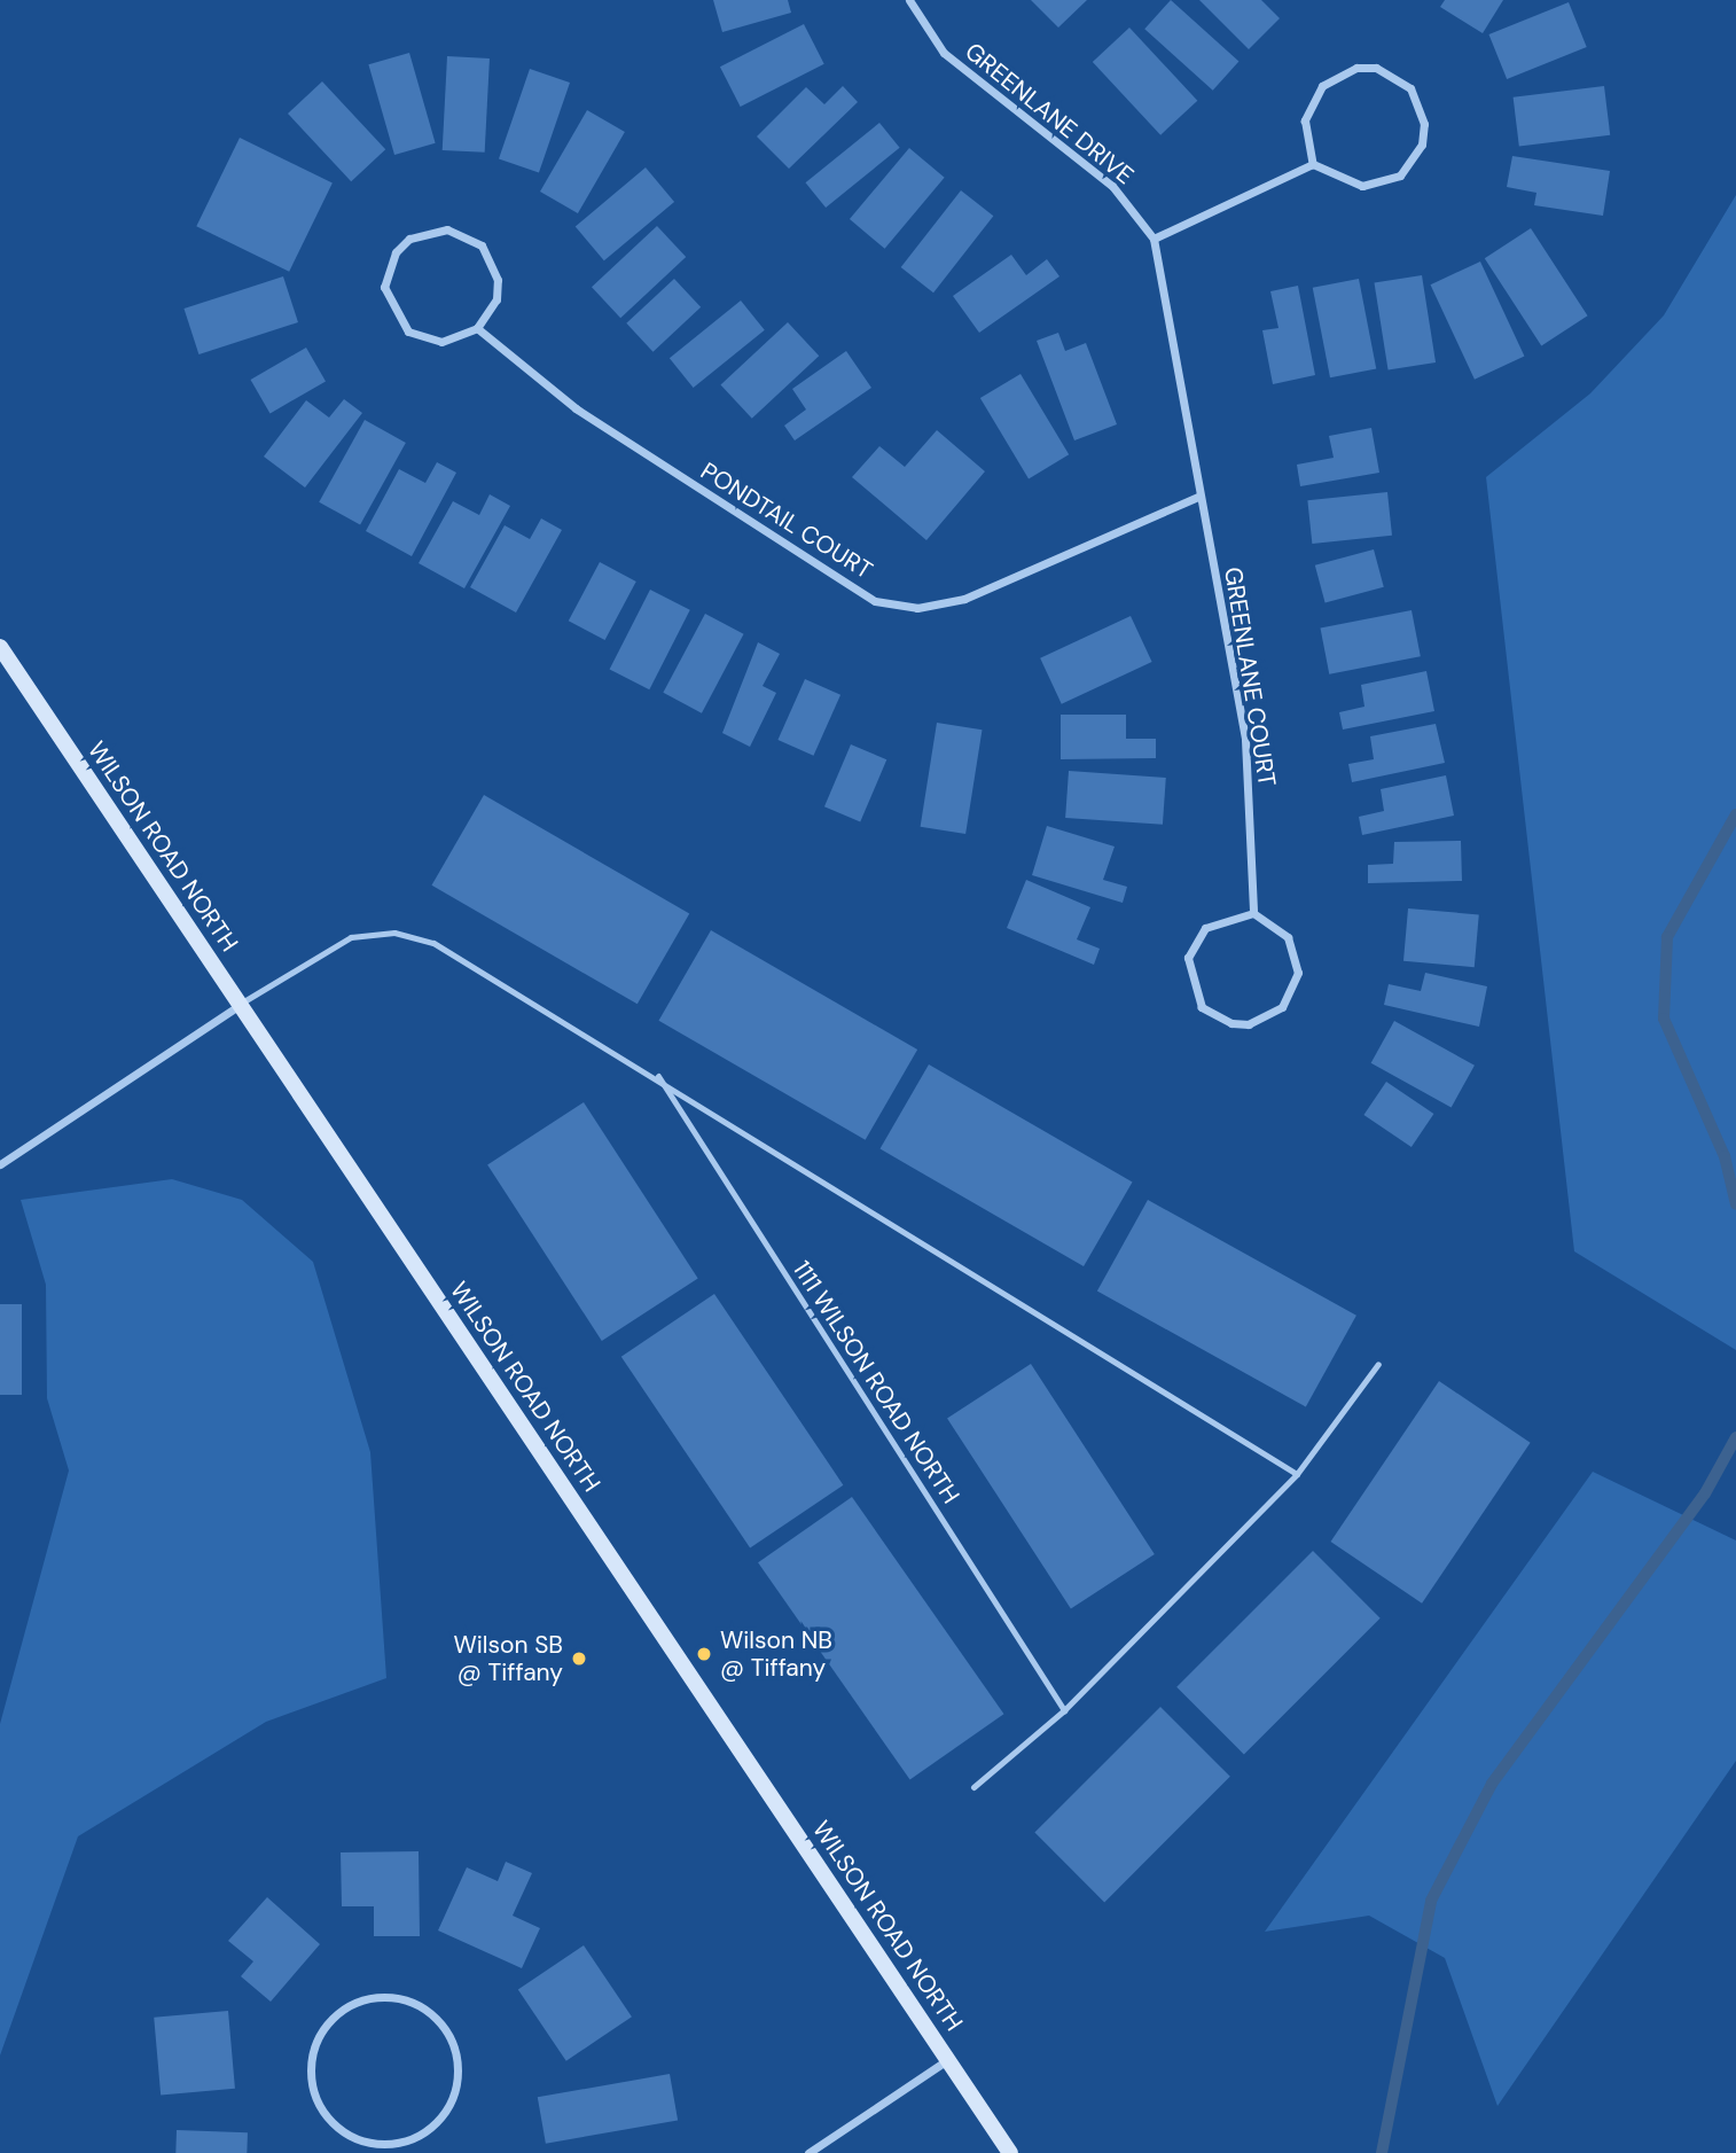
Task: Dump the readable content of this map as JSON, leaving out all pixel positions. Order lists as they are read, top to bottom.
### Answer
{
  "streets": {
    "main road": ["WILSON ROAD NORTH"],
    "street": ["GREENLANE DRIVE", "PONDTAIL COURT", "GREENLANE COURT"],
    "lane": ["1111 WILSON ROAD NORTH"]
  },
  "crossings": [
    ["GREENLANE DRIVE", "PONDTAIL COURT"],
    ["GREENLANE DRIVE", "GREENLANE COURT"],
    ["PONDTAIL COURT", "GREENLANE COURT"],
    ["WILSON ROAD NORTH", "1111 WILSON ROAD NORTH"]
  ],
  "places": ["Wilson NB @ Tiffany", "Wilson SB @ Tiffany"]
}
